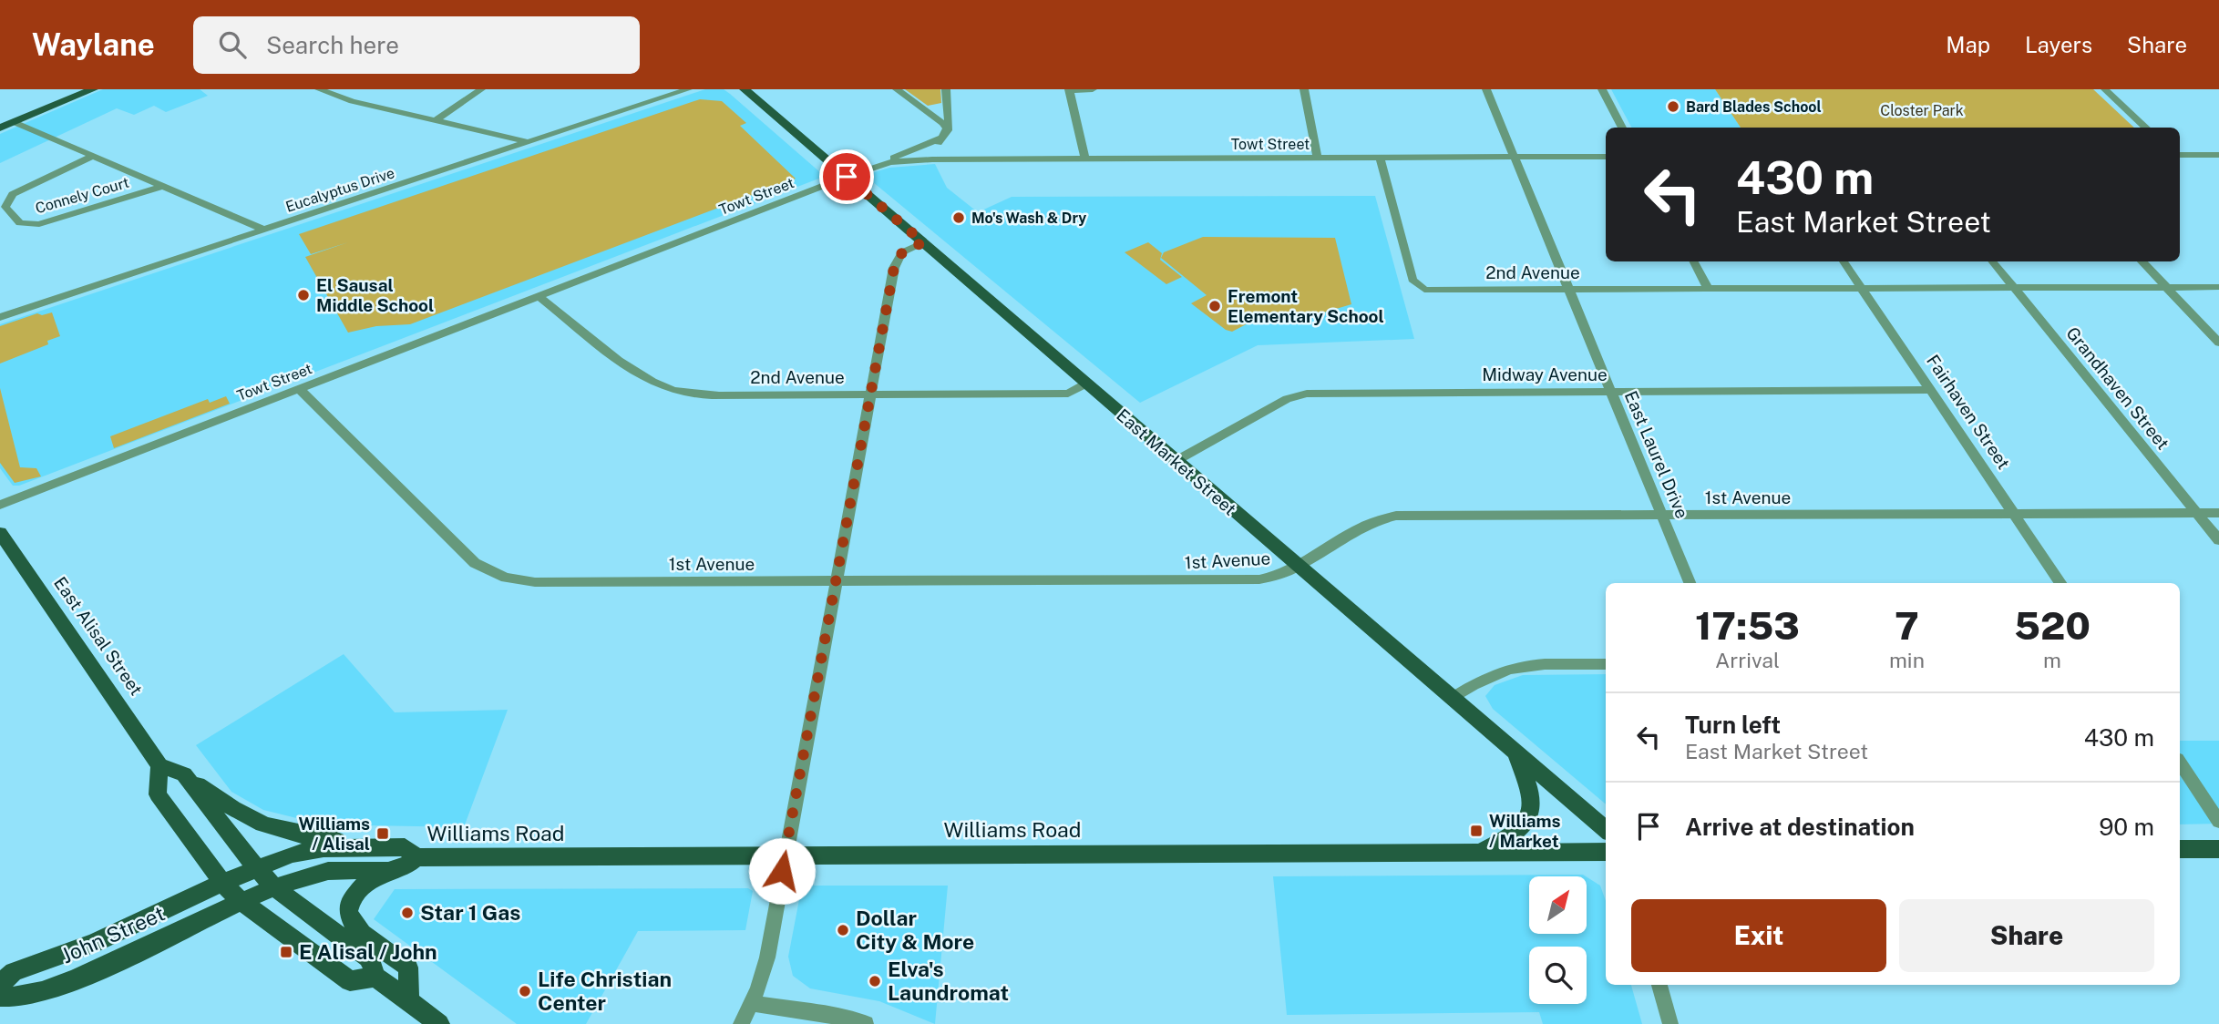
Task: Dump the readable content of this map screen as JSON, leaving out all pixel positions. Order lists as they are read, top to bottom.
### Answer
{
  "streets": {
    "main road": [
      "East Market Street",
      "East Alisal Street",
      "Williams Road",
      "John Street"
    ],
    "street": [
      "Towt Street",
      "Eucalyptus Drive",
      "Connely Court",
      "2nd Avenue",
      "Midway Avenue",
      "Grandhaven Street",
      "Fairhaven Street",
      "East Laurel Drive",
      "1st Avenue"
    ]
  },
  "crossings": [
    ["Towt Street", "2nd Avenue"],
    ["Towt Street", "East Laurel Drive"],
    ["Towt Street", "East Market Street"],
    ["Towt Street", "1st Avenue"],
    ["2nd Avenue", "Grandhaven Street"],
    ["2nd Avenue", "Fairhaven Street"],
    ["2nd Avenue", "East Laurel Drive"],
    ["2nd Avenue", "East Market Street"],
    ["Midway Avenue", "Fairhaven Street"],
    ["Midway Avenue", "East Laurel Drive"],
    ["Midway Avenue", "East Market Street"],
    ["Grandhaven Street", "1st Avenue"],
    ["Fairhaven Street", "1st Avenue"],
    ["East Laurel Drive", "1st Avenue"],
    ["East Market Street", "1st Avenue"],
    ["Williams Road", "John Street"]
  ],
  "parks": ["Closter Park"],
  "places": {
    "other": [
      "Bard Blades School",
      "Mo's Wash & Dry",
      "El Sausal Middle School",
      "Fremont Elementary School",
      "Star 1 Gas",
      "Dollar City & More",
      "Elva's Laundromat",
      "Life Christian Center"
    ],
    "transit": ["Williams / Market", "Williams / Alisal", "E Alisal / John"]
  },
  "north": "top right",
  "page": {
    "header": "Waylane",
    "search": "Search here",
    "nav": ["Map", "Layers", "Share"],
    "turn": ["430 m", "East Market Street"],
    "eta": [
      "17:53",
      "Arrival",
      "7",
      "min",
      "520",
      "m"
    ],
    "list": [
      {
        "name": "Turn left",
        "note": "East Market Street",
        "value": "430 m"
      },
      {
        "name": "Arrive at destination",
        "value": "90 m"
      }
    ],
    "buttons": ["Exit", "Share"]
  }
}
